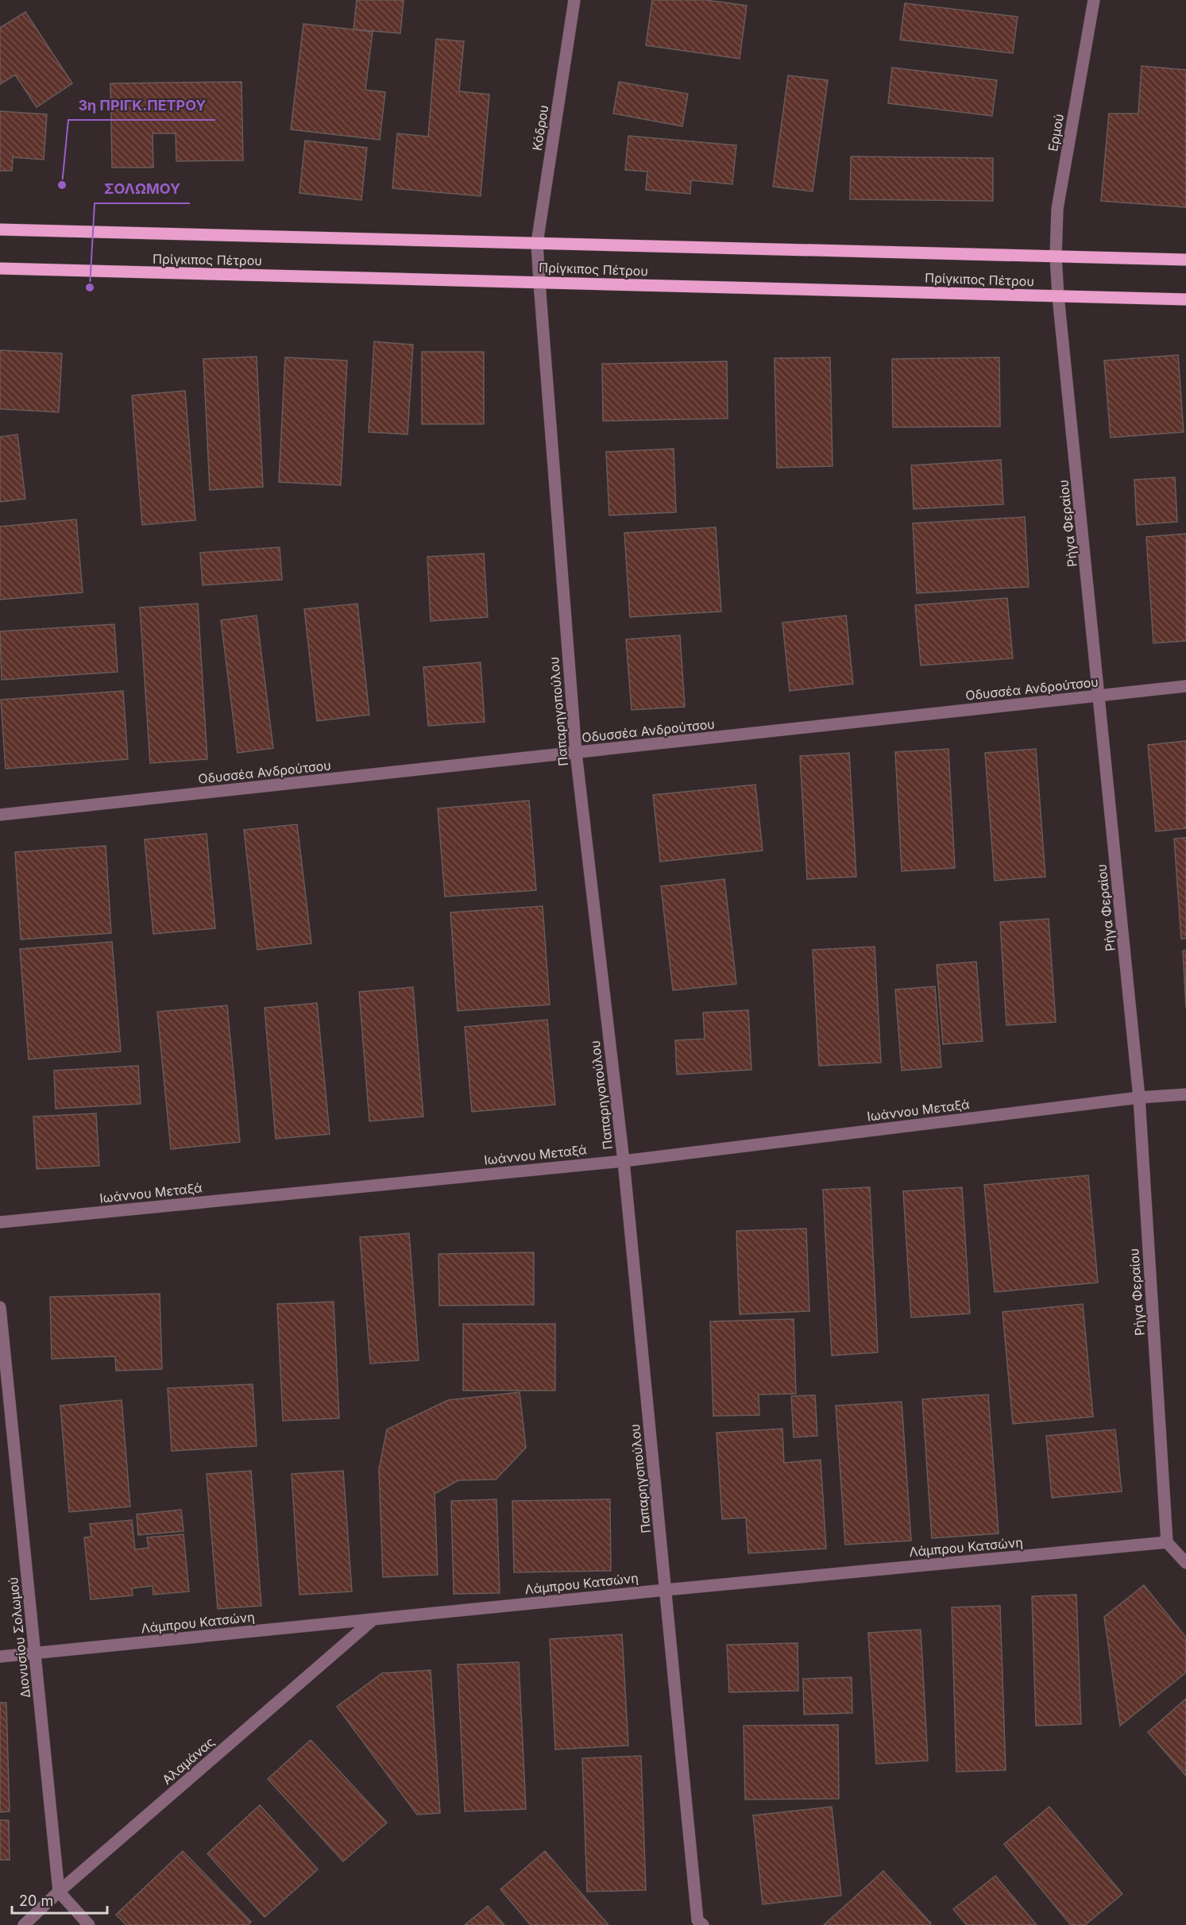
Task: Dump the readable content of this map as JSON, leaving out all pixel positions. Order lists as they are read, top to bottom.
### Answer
{
  "streets": {
    "main road": ["Πρίγκιπος Πέτρου"],
    "street": [
      "Κόδρου",
      "Ερμού",
      "Ρήγα Φεραίου",
      "Οδυσσέα Ανδρούτσου",
      "Παπαρηγοπούλου",
      "Ιωάννου Μεταξά",
      "Λάμπρου Κατσώνη",
      "Διονυσίου Σολωμού",
      "Αλαμάνας"
    ]
  },
  "crossings": [
    ["Κόδρου", "Πρίγκιπος Πέτρου"],
    ["Κόδρου", "Παπαρηγοπούλου"],
    ["Ερμού", "Πρίγκιπος Πέτρου"],
    ["Ερμού", "Ρήγα Φεραίου"],
    ["Πρίγκιπος Πέτρου", "Ρήγα Φεραίου"],
    ["Πρίγκιπος Πέτρου", "Παπαρηγοπούλου"],
    ["Ρήγα Φεραίου", "Οδυσσέα Ανδρούτσου"],
    ["Ρήγα Φεραίου", "Ιωάννου Μεταξά"],
    ["Ρήγα Φεραίου", "Λάμπρου Κατσώνη"],
    ["Οδυσσέα Ανδρούτσου", "Παπαρηγοπούλου"],
    ["Παπαρηγοπούλου", "Ιωάννου Μεταξά"],
    ["Παπαρηγοπούλου", "Λάμπρου Κατσώνη"],
    ["Λάμπρου Κατσώνη", "Διονυσίου Σολωμού"],
    ["Λάμπρου Κατσώνη", "Αλαμάνας"],
    ["Διονυσίου Σολωμού", "Αλαμάνας"]
  ],
  "places": ["3η ΠΡΙΓΚ.ΠΕΤΡΟΥ", "ΣΟΛΩΜΟΥ"],
  "scale_bar": "20 m"
}
